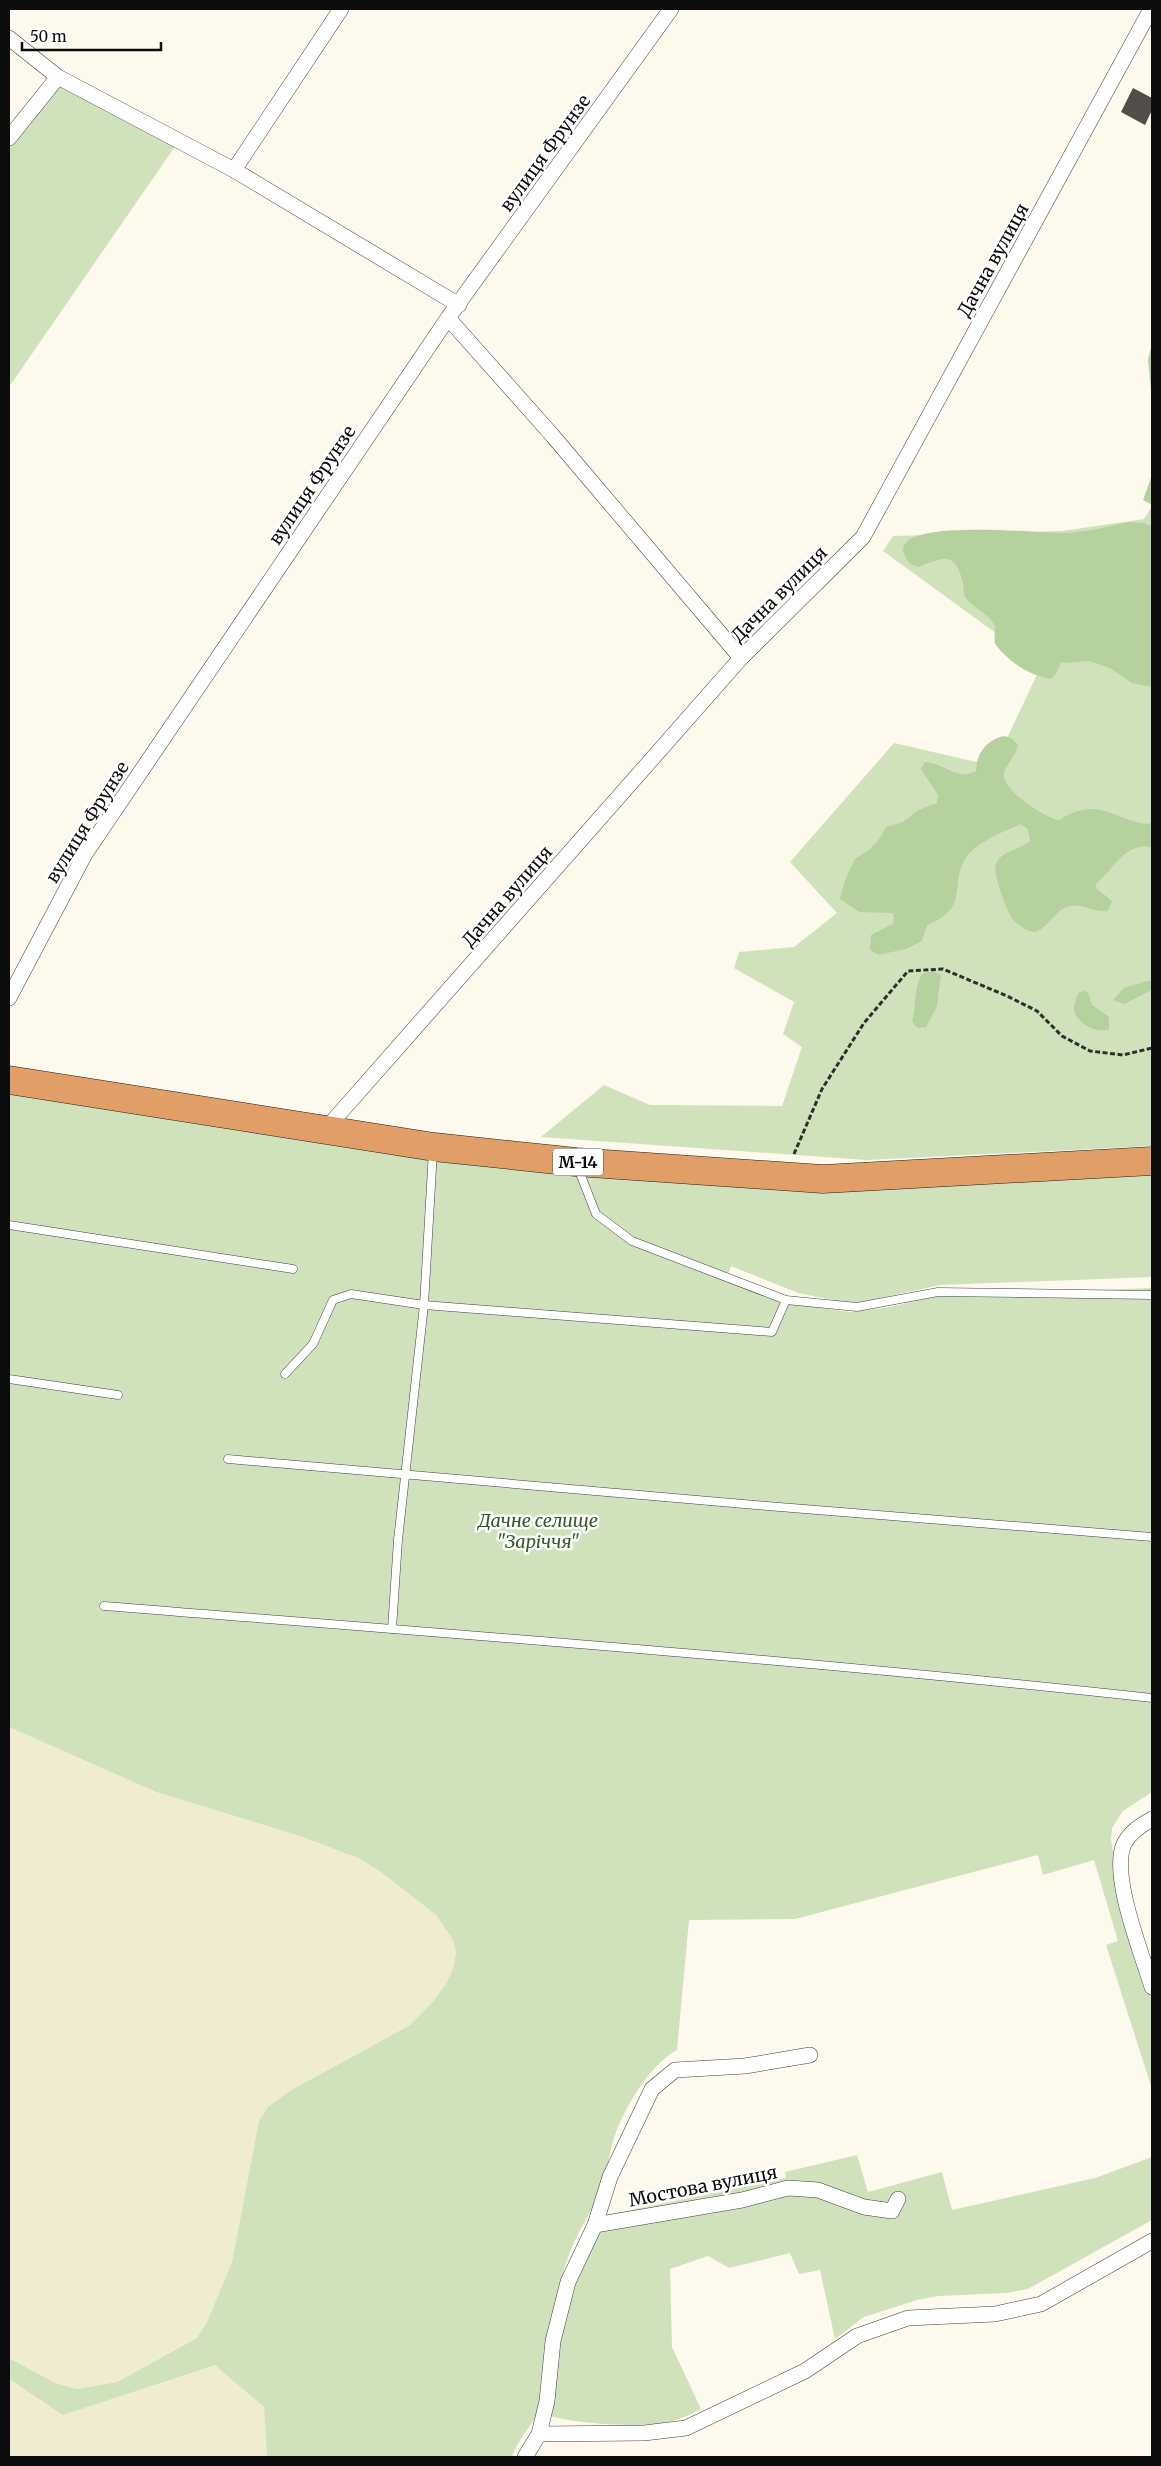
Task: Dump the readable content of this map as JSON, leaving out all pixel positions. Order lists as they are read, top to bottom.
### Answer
{
  "streets": {
    "highway": ["М-14"],
    "street": ["вулиця Фрунзе", "Дачна вулиця", "Мостова вулиця"]
  },
  "crossings": [
    ["Дачна вулиця", "М-14"]
  ],
  "parks": ["Дачне селище \"Заріччя\""],
  "scale_bar": "50 m"
}
